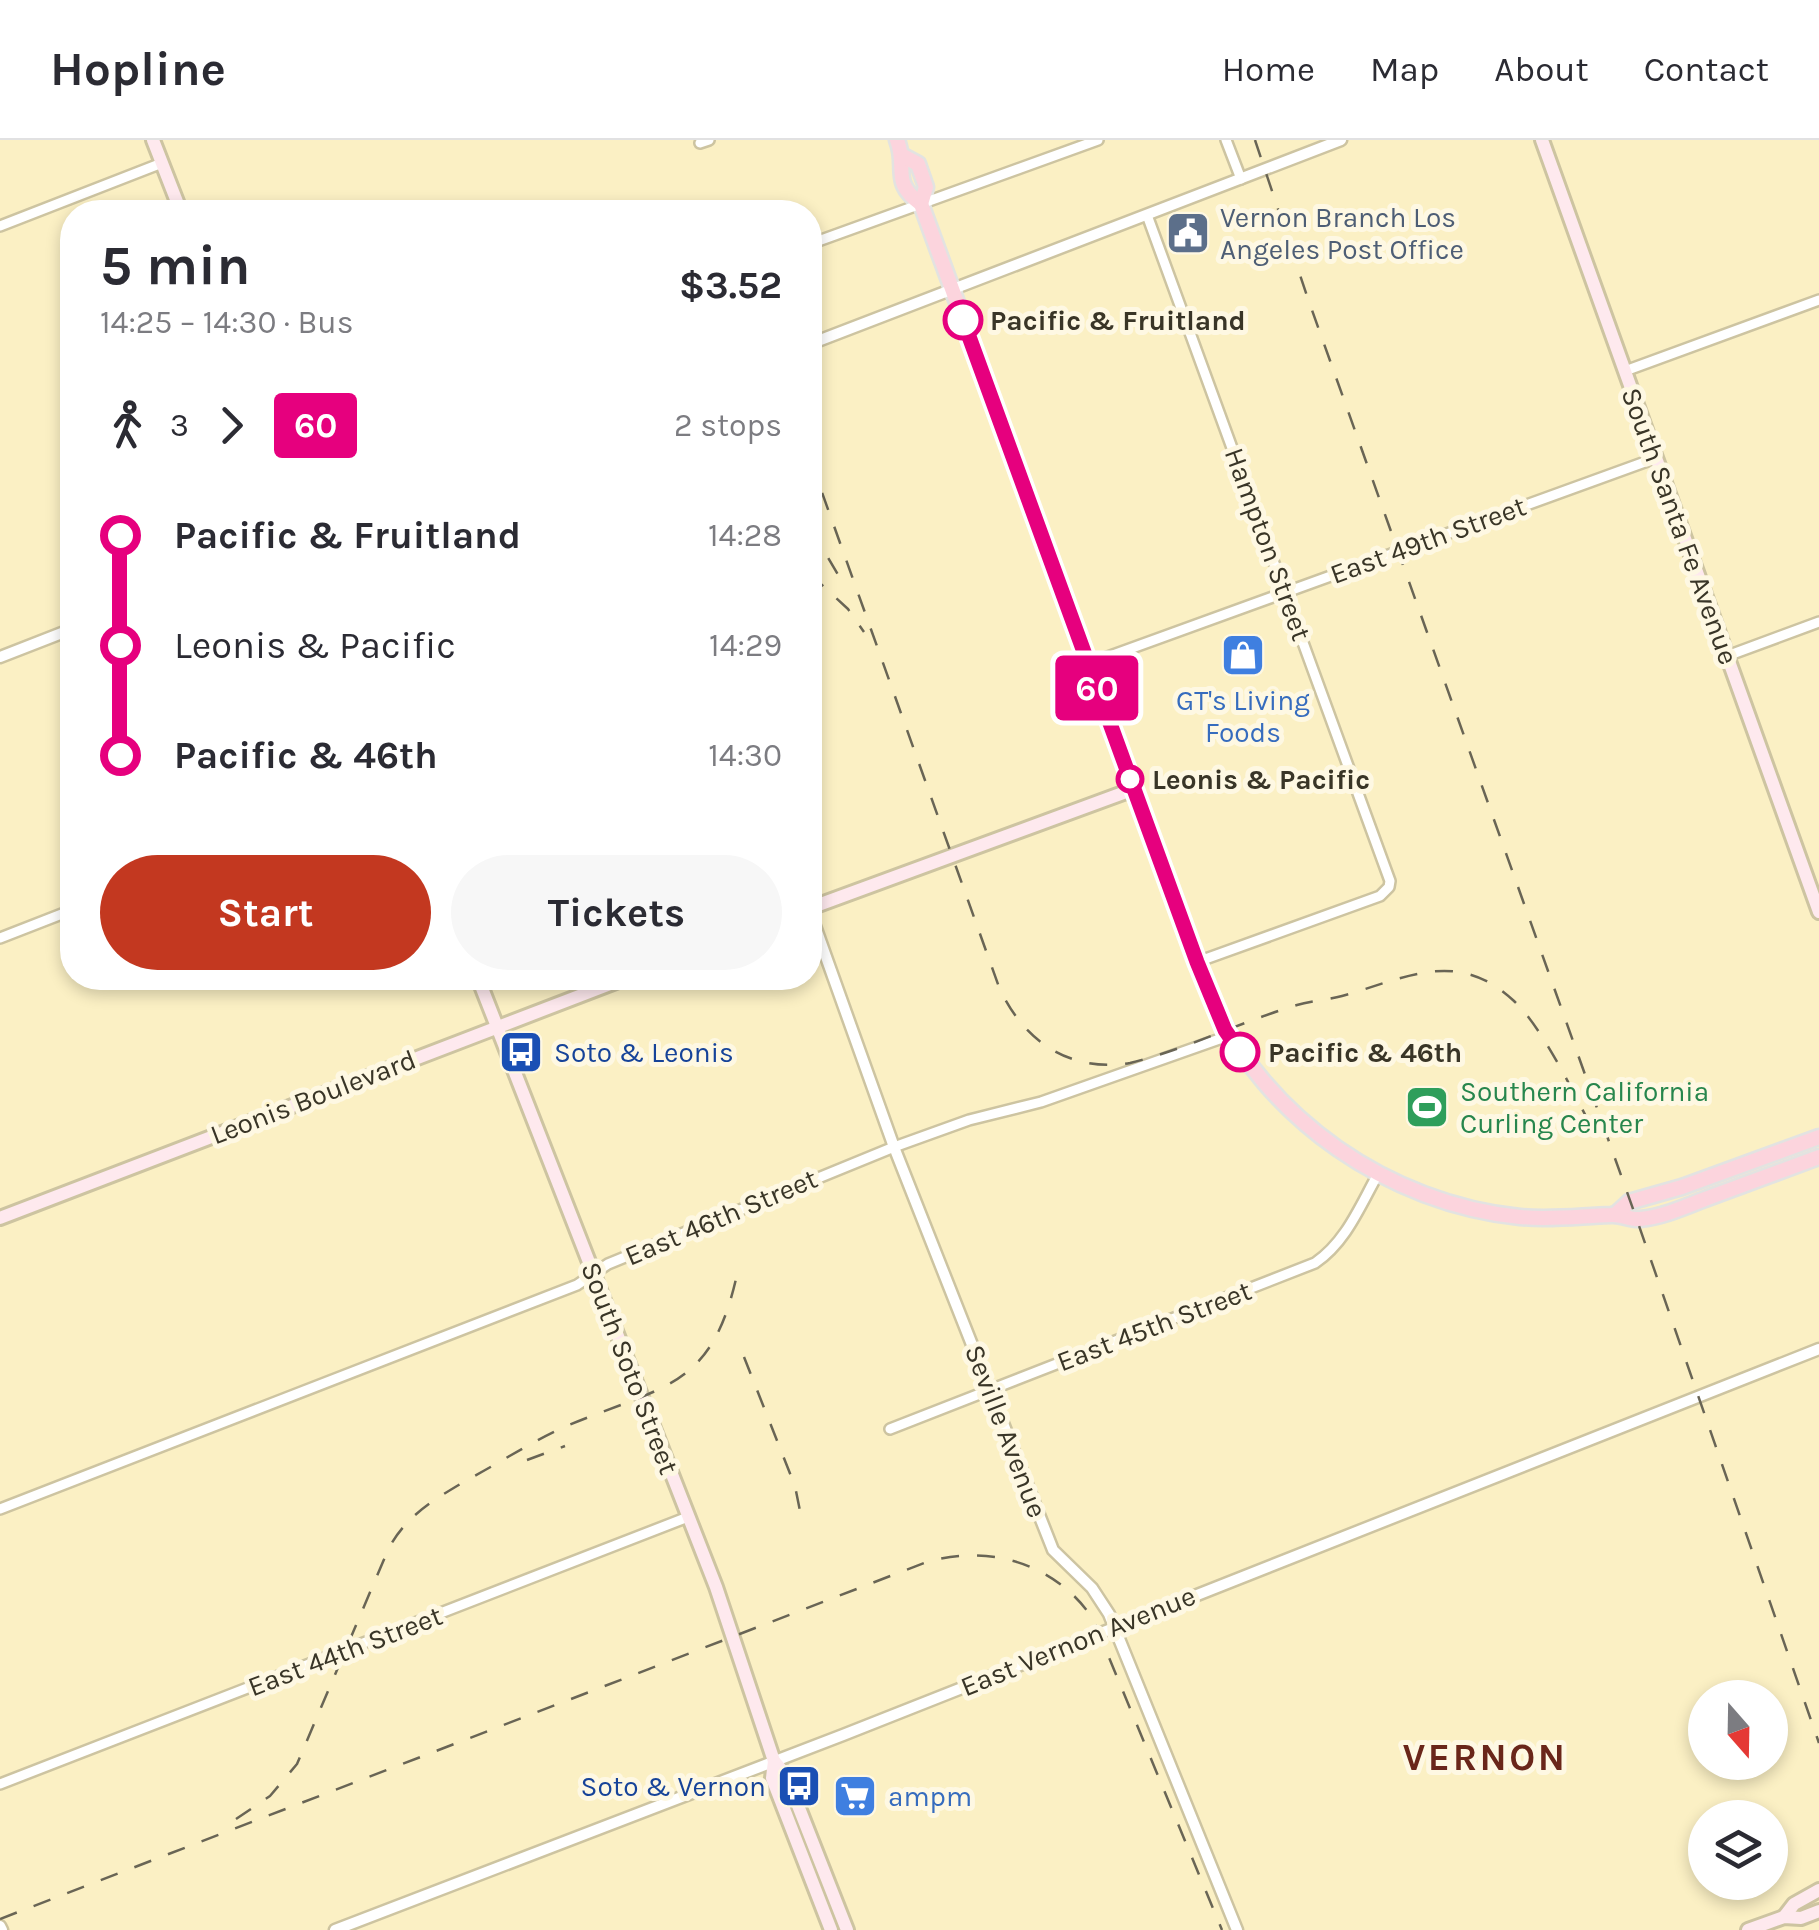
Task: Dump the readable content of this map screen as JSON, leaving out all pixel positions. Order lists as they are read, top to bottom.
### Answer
{
  "streets": {
    "main road": ["South Santa Fe Avenue", "Leonis Boulevard", "South Soto Street"],
    "street": [
      "East 49th Street",
      "Hampton Street",
      "East 46th Street",
      "East 45th Street",
      "Seville Avenue",
      "East Vernon Avenue",
      "East 44th Street"
    ]
  },
  "crossings": [
    ["South Santa Fe Avenue", "East 49th Street"],
    ["East 49th Street", "Hampton Street"],
    ["Leonis Boulevard", "South Soto Street"],
    ["East 46th Street", "South Soto Street"],
    ["East 46th Street", "Seville Avenue"],
    ["East 45th Street", "Seville Avenue"],
    ["South Soto Street", "East Vernon Avenue"],
    ["South Soto Street", "East 44th Street"],
    ["Seville Avenue", "East Vernon Avenue"]
  ],
  "districts": ["VERNON"],
  "places": {
    "public building": ["Vernon Branch Los Angeles Post Office"],
    "other": ["Pacific & Fruitland", "Leonis & Pacific", "Pacific & 46th"],
    "shop": ["GT's Living Foods"],
    "bus stop": ["Soto & Leonis", "Soto & Vernon"],
    "sports": ["Southern California Curling Center"],
    "supermarket": ["ampm"]
  },
  "lines": ["bus line 60"],
  "north": "bottom",
  "page": {
    "header": "Hopline",
    "nav": [
      "Home",
      "Map",
      "About",
      "Contact"
    ],
    "on_map": "60",
    "heading": ["5 min", "14:25 – 14:30 · Bus", "$3.52"],
    "legs": ["3", "60", "2 stops"],
    "list": [
      {
        "name": "Pacific & Fruitland",
        "value": "14:28"
      },
      {
        "name": "Leonis & Pacific",
        "value": "14:29"
      },
      {
        "name": "Pacific & 46th",
        "value": "14:30"
      }
    ],
    "buttons": ["Start", "Tickets"]
  }
}
